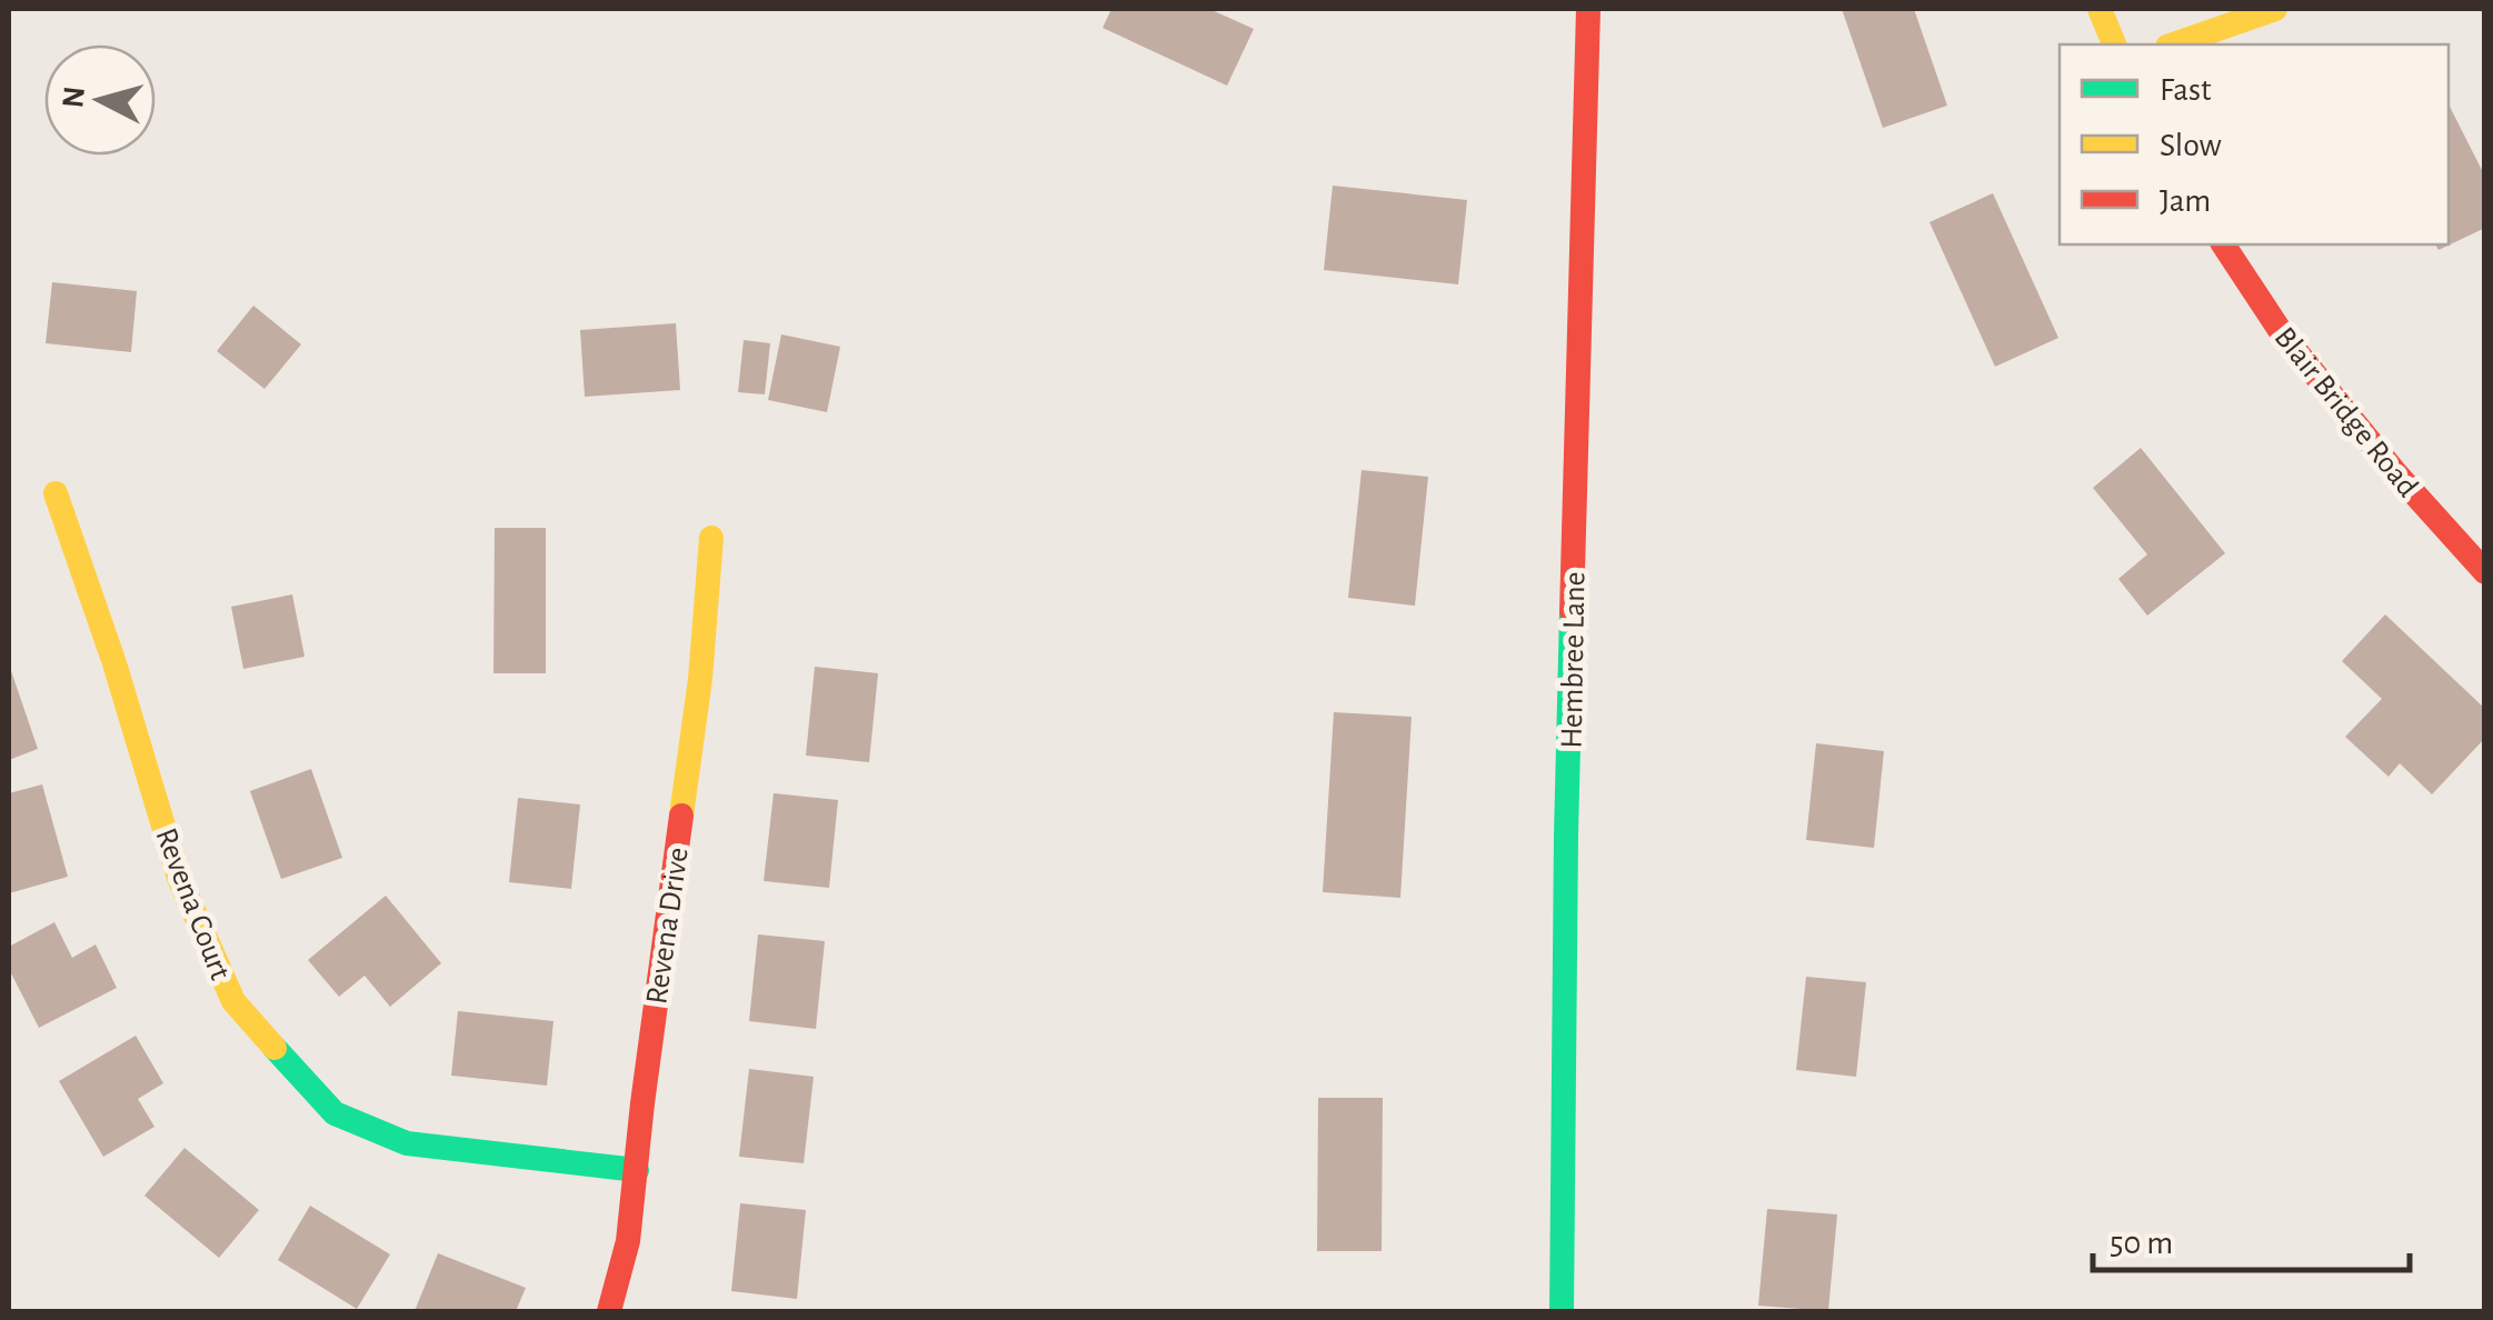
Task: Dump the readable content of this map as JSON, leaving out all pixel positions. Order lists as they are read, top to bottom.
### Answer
{
  "streets": {
    "street": [
      "Blair Bridge Road",
      "Hembree Lane",
      "Revena Court",
      "Revena Drive"
    ]
  },
  "crossings": [
    ["Revena Court", "Revena Drive"]
  ],
  "legend": ["Fast", "Slow", "Jam"],
  "scale_bar": "50 m",
  "north": "left"
}
